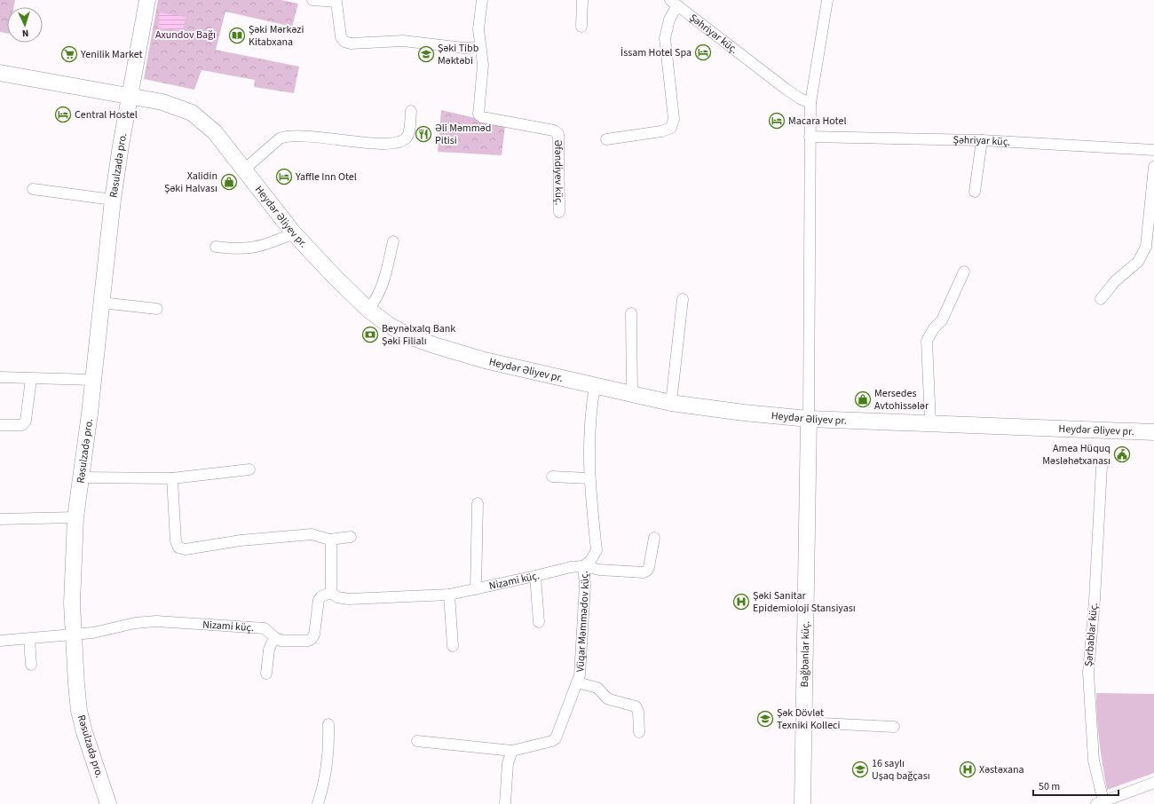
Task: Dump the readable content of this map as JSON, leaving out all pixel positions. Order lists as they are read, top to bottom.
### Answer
{
  "streets": {
    "main road": ["Rəsulzadə pro.", "Heydər Əliyev pr.", "Bağbanlar küç."],
    "street": [
      "Şəhriyar küç.",
      "Əfəndiyev küç.",
      "Nizami küç.",
      "Vüqar Məmmədov küç.",
      "Şərbablar küç."
    ]
  },
  "crossings": [
    ["Rəsulzadə pro.", "Heydər Əliyev pr."],
    ["Rəsulzadə pro.", "Nizami küç."],
    ["Heydər Əliyev pr.", "Vüqar Məmmədov küç."],
    ["Heydər Əliyev pr.", "Bağbanlar küç."],
    ["Nizami küç.", "Vüqar Məmmədov küç."]
  ],
  "parks": ["Axundov Bağı"],
  "places": {
    "library": ["Şəki Mərkəzi Kitabxana"],
    "hotel": [
      "İssam Hotel Spa",
      "Central Hostel",
      "Macara Hotel",
      "Yaffle Inn Otel"
    ],
    "supermarket": ["Yenilik Market"],
    "school or university": ["Şəki Tibb Məktəbi", "Şək Dövlət Texniki Kolleci", "16 saylı Uşaq bağçası"],
    "restaurant": ["Əli Məmməd Pitisi"],
    "shop": ["Xalidin Şəki Halvası", "Mersedes Avtohissələr"],
    "bank": ["Beynəlxalq Bank Şəki Filialı"],
    "public building": ["Amea Hüquq Məsləhətxanası"],
    "hospital": ["Şəki Sanitar Epidemioloji Stansiyası", "Xəstəxana"]
  },
  "scale_bar": "50 m",
  "north": "bottom"
}
